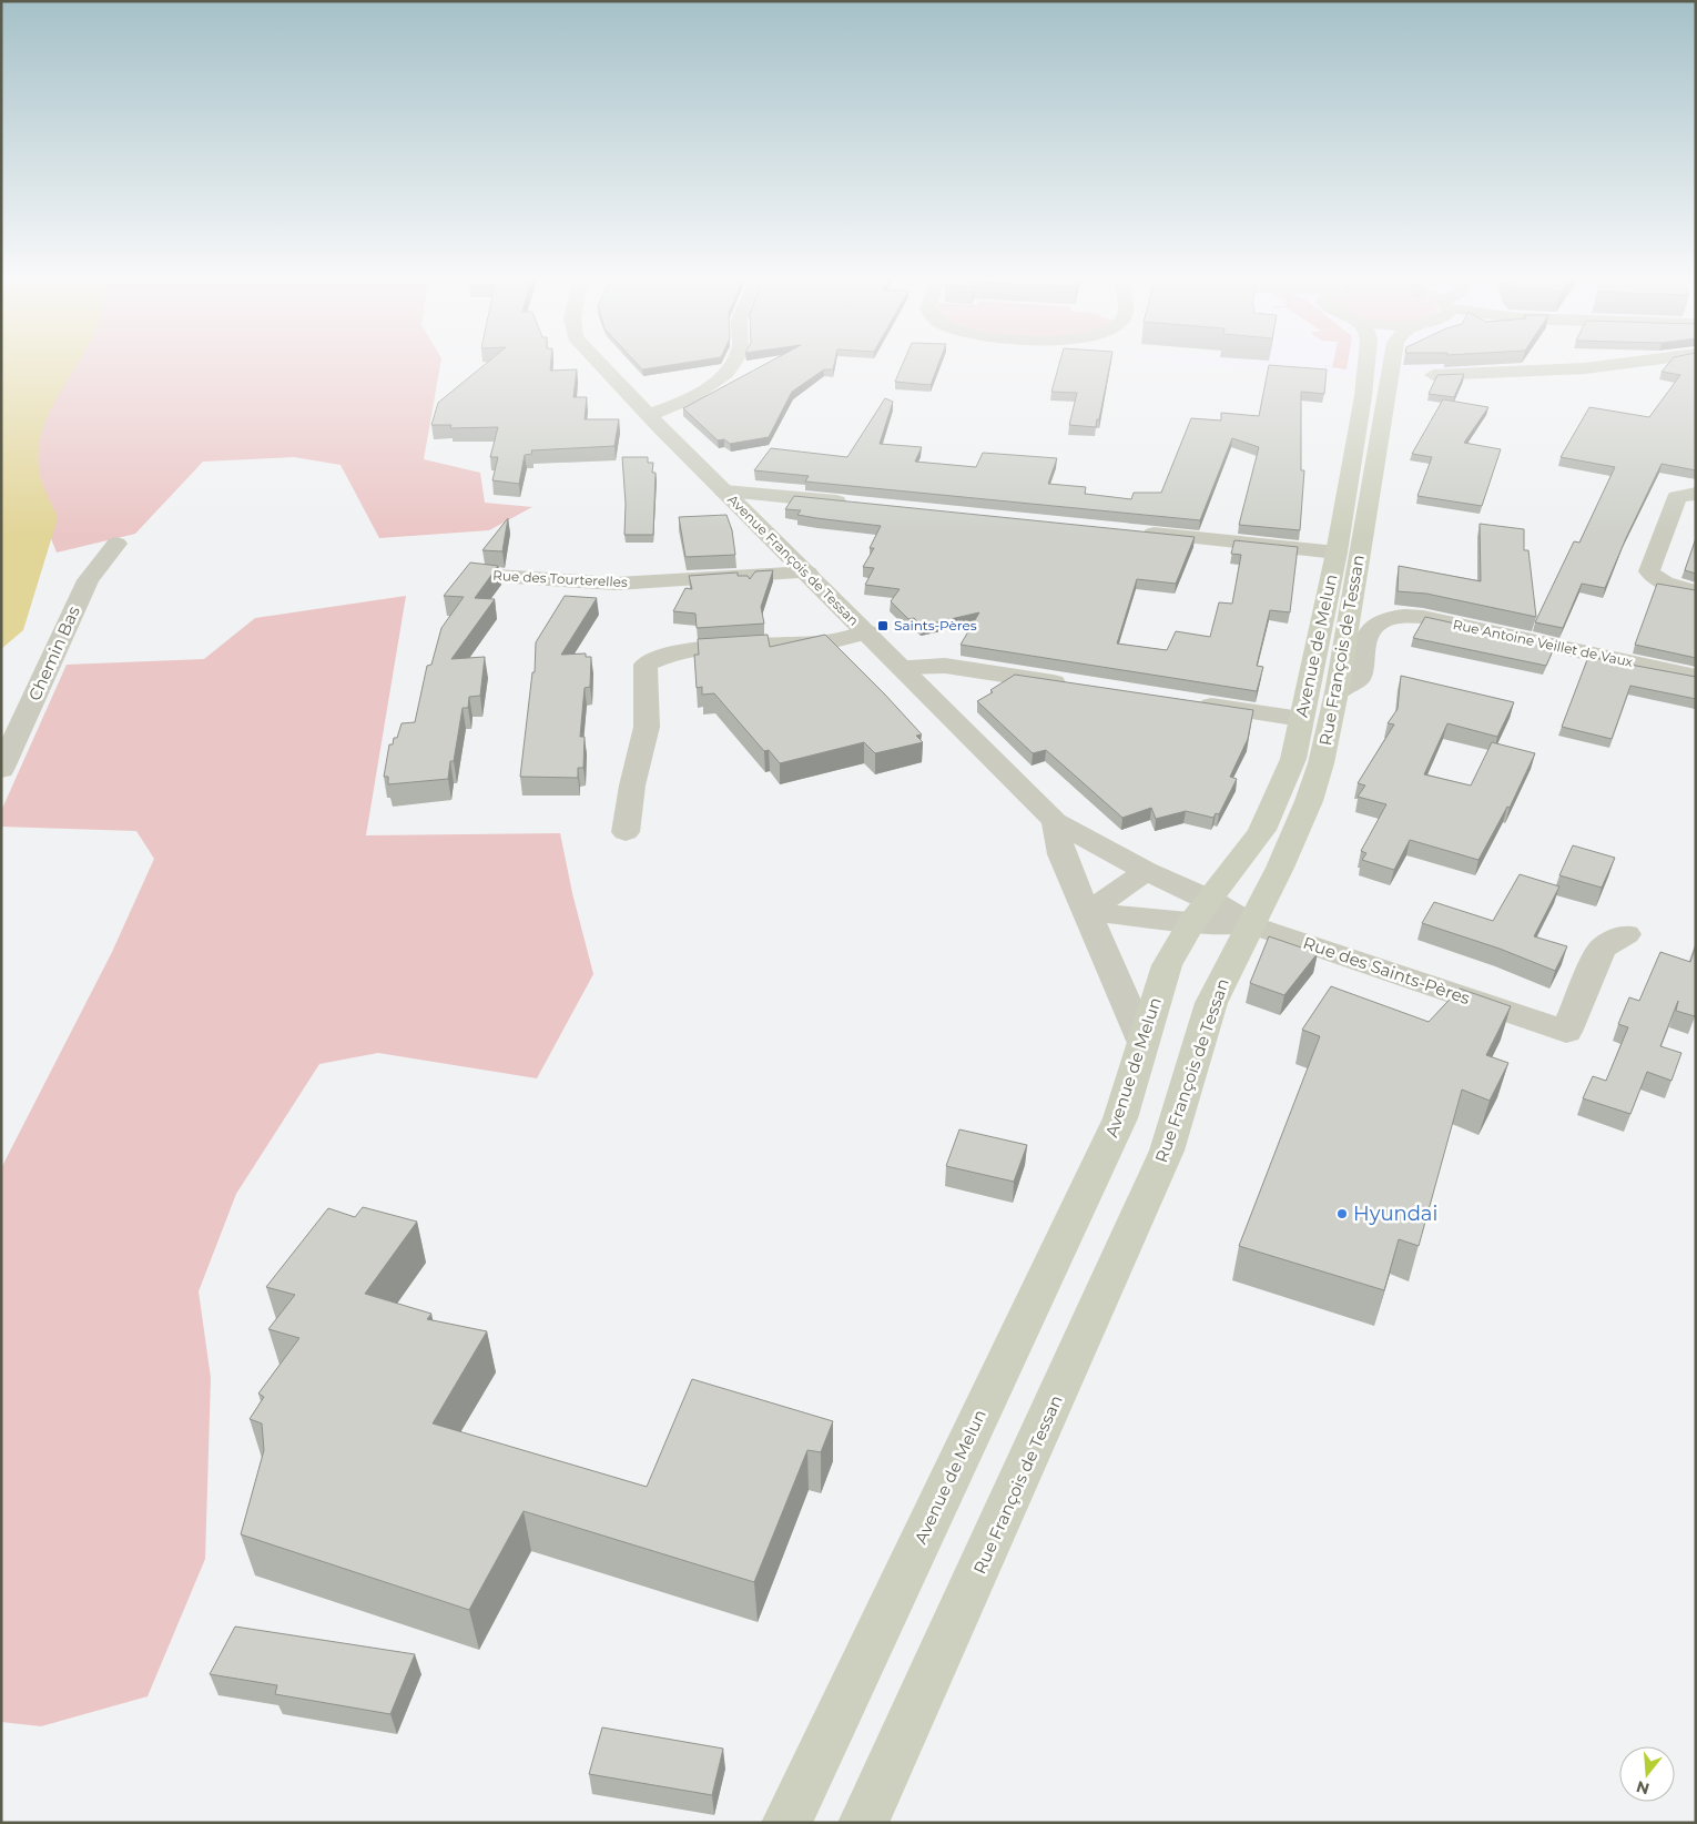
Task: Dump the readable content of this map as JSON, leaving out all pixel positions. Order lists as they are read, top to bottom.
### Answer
{
  "streets": {
    "main road": ["Avenue de Melun", "Rue François de Tessan"],
    "street": [
      "Avenue François de Tessan",
      "Rue des Tourterelles",
      "Rue Antoine Veillet de Vaux",
      "Chemin Bas",
      "Rue des Saints-Pères"
    ]
  },
  "crossings": [
    ["Avenue François de Tessan", "Rue des Tourterelles"],
    ["Avenue François de Tessan", "Avenue de Melun"],
    ["Rue Antoine Veillet de Vaux", "Rue François de Tessan"],
    ["Rue François de Tessan", "Rue des Saints-Pères"]
  ],
  "places": {
    "transit": ["Saints-Pères"],
    "other": ["Hyundai"]
  },
  "north": "bottom"
}
